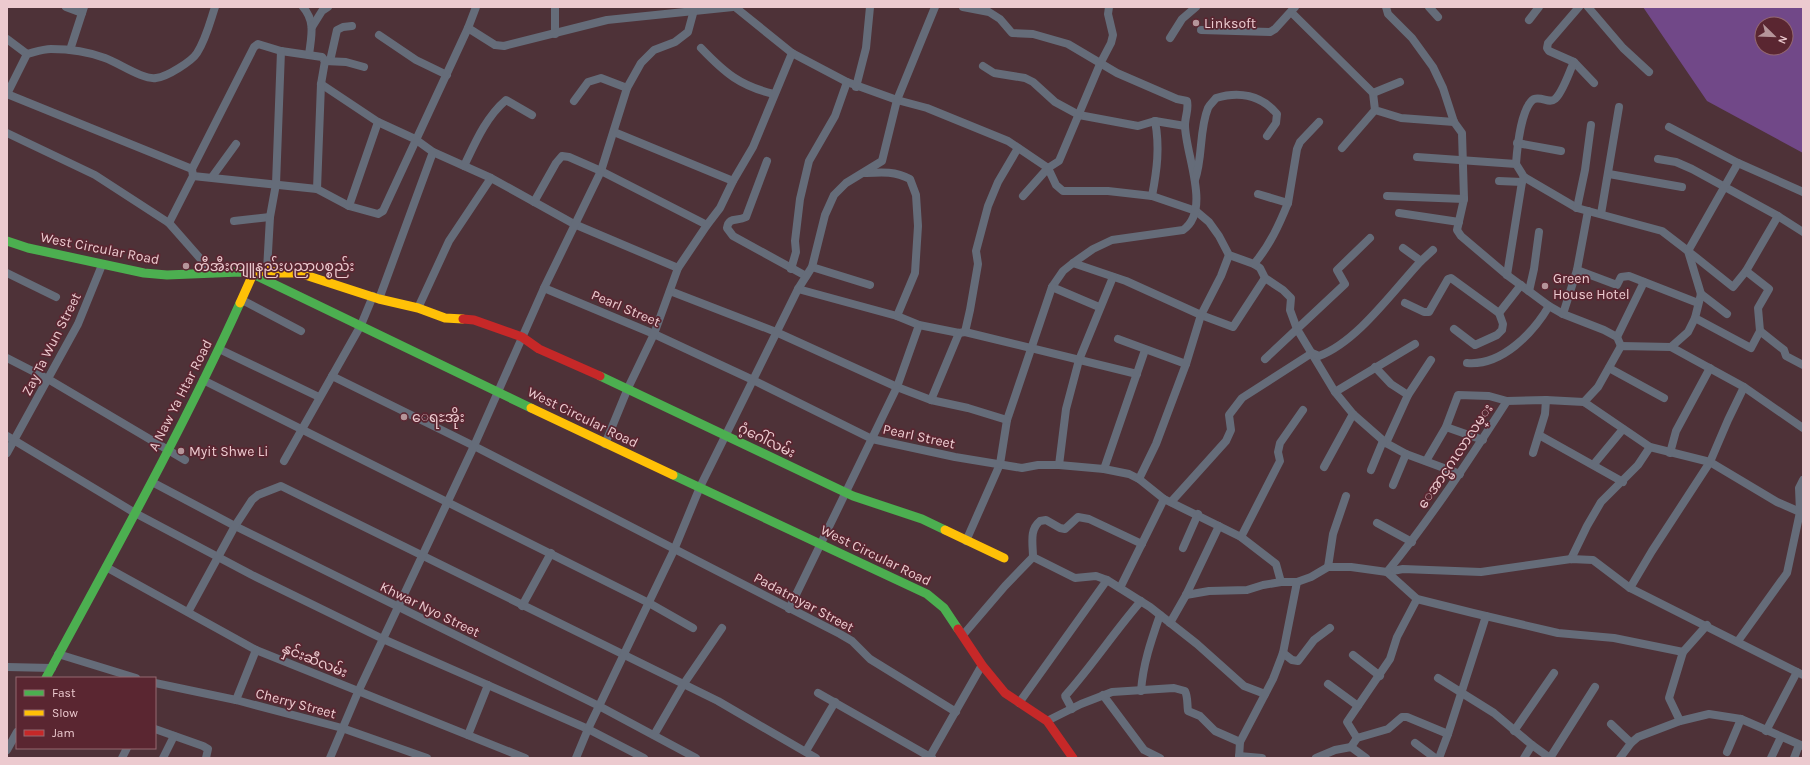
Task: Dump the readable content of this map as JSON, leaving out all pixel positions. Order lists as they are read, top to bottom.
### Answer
{
  "streets": {
    "street": [
      "West Circular Road",
      "Pearl Street",
      "Zay Ta Wun Street",
      "A Naw Ya Htar Road",
      "ဂံ့ဂေါ်လမ်း",
      "ေအာင္မဂၤလာလမ္း",
      "Padatmyar Street",
      "Khwar Nyo Street",
      "နှင်းဆီလမ်း",
      "Cherry Street"
    ]
  },
  "crossings": [
    ["West Circular Road", "Zay Ta Wun Street"],
    ["West Circular Road", "A Naw Ya Htar Road"],
    ["A Naw Ya Htar Road", "Khwar Nyo Street"],
    ["A Naw Ya Htar Road", "နှင်းဆီလမ်း"]
  ],
  "places": [
    "Linksoft",
    "တီအီးကျူနည်းပညာပစ္စည်း",
    "Green House Hotel",
    "ေရႊအိုး",
    "Myit Shwe Li"
  ],
  "legend": ["Fast", "Slow", "Jam"],
  "north": "bottom right"
}
